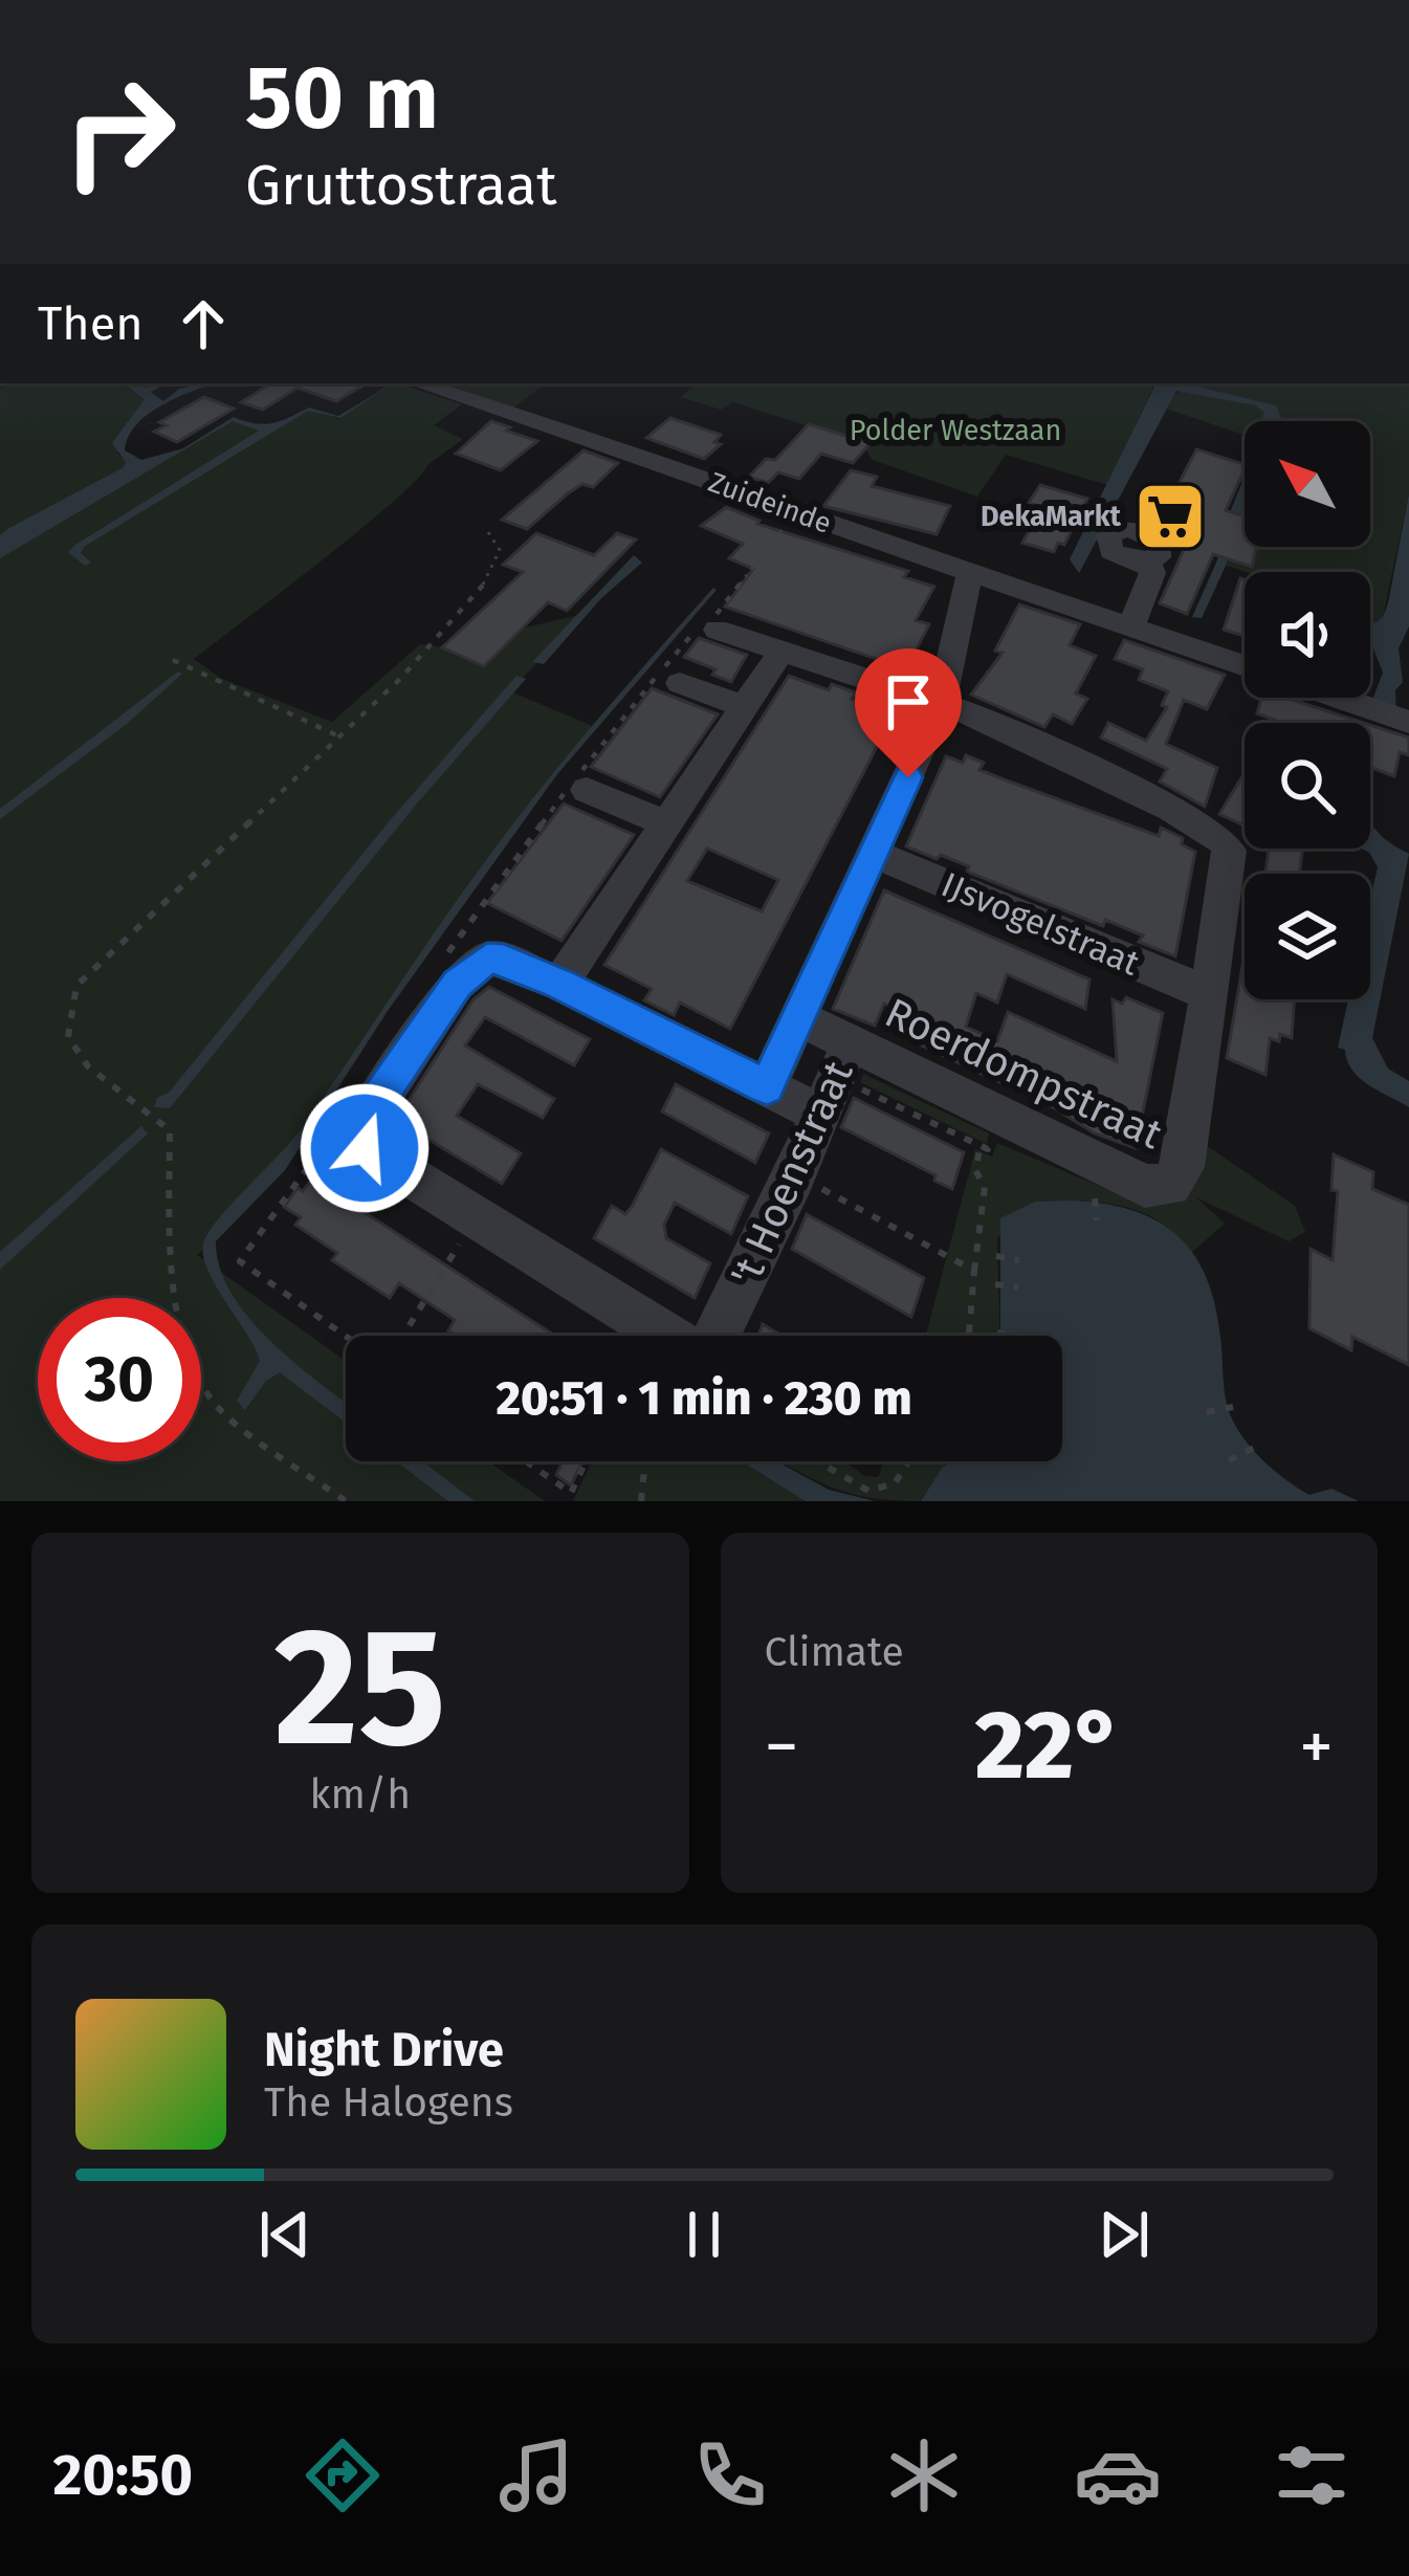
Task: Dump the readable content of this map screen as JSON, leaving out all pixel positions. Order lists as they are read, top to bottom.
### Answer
{
  "streets": {
    "street": [
      "Zuideinde",
      "IJsvogelstraat",
      "Roerdompstraat",
      "'t Hoenstraat"
    ]
  },
  "crossings": [
    ["Zuideinde", "'t Hoenstraat"],
    ["IJsvogelstraat", "Roerdompstraat"],
    ["IJsvogelstraat", "'t Hoenstraat"],
    ["Roerdompstraat", "'t Hoenstraat"]
  ],
  "parks": ["Polder Westzaan"],
  "places": {
    "supermarket": ["DekaMarkt"]
  },
  "north": "top left",
  "page": {
    "turn": ["50 m", "Gruttostraat"],
    "then": "Then",
    "limit": "30",
    "trip": "20:51 · 1 min · 230 m",
    "tile": [
      ["25", "km/h"],
      "Climate"
    ],
    "heat": ["−", "22°", "+"],
    "song": ["Night Drive", "The Halogens"],
    "tabs": "20:50"
  }
}
